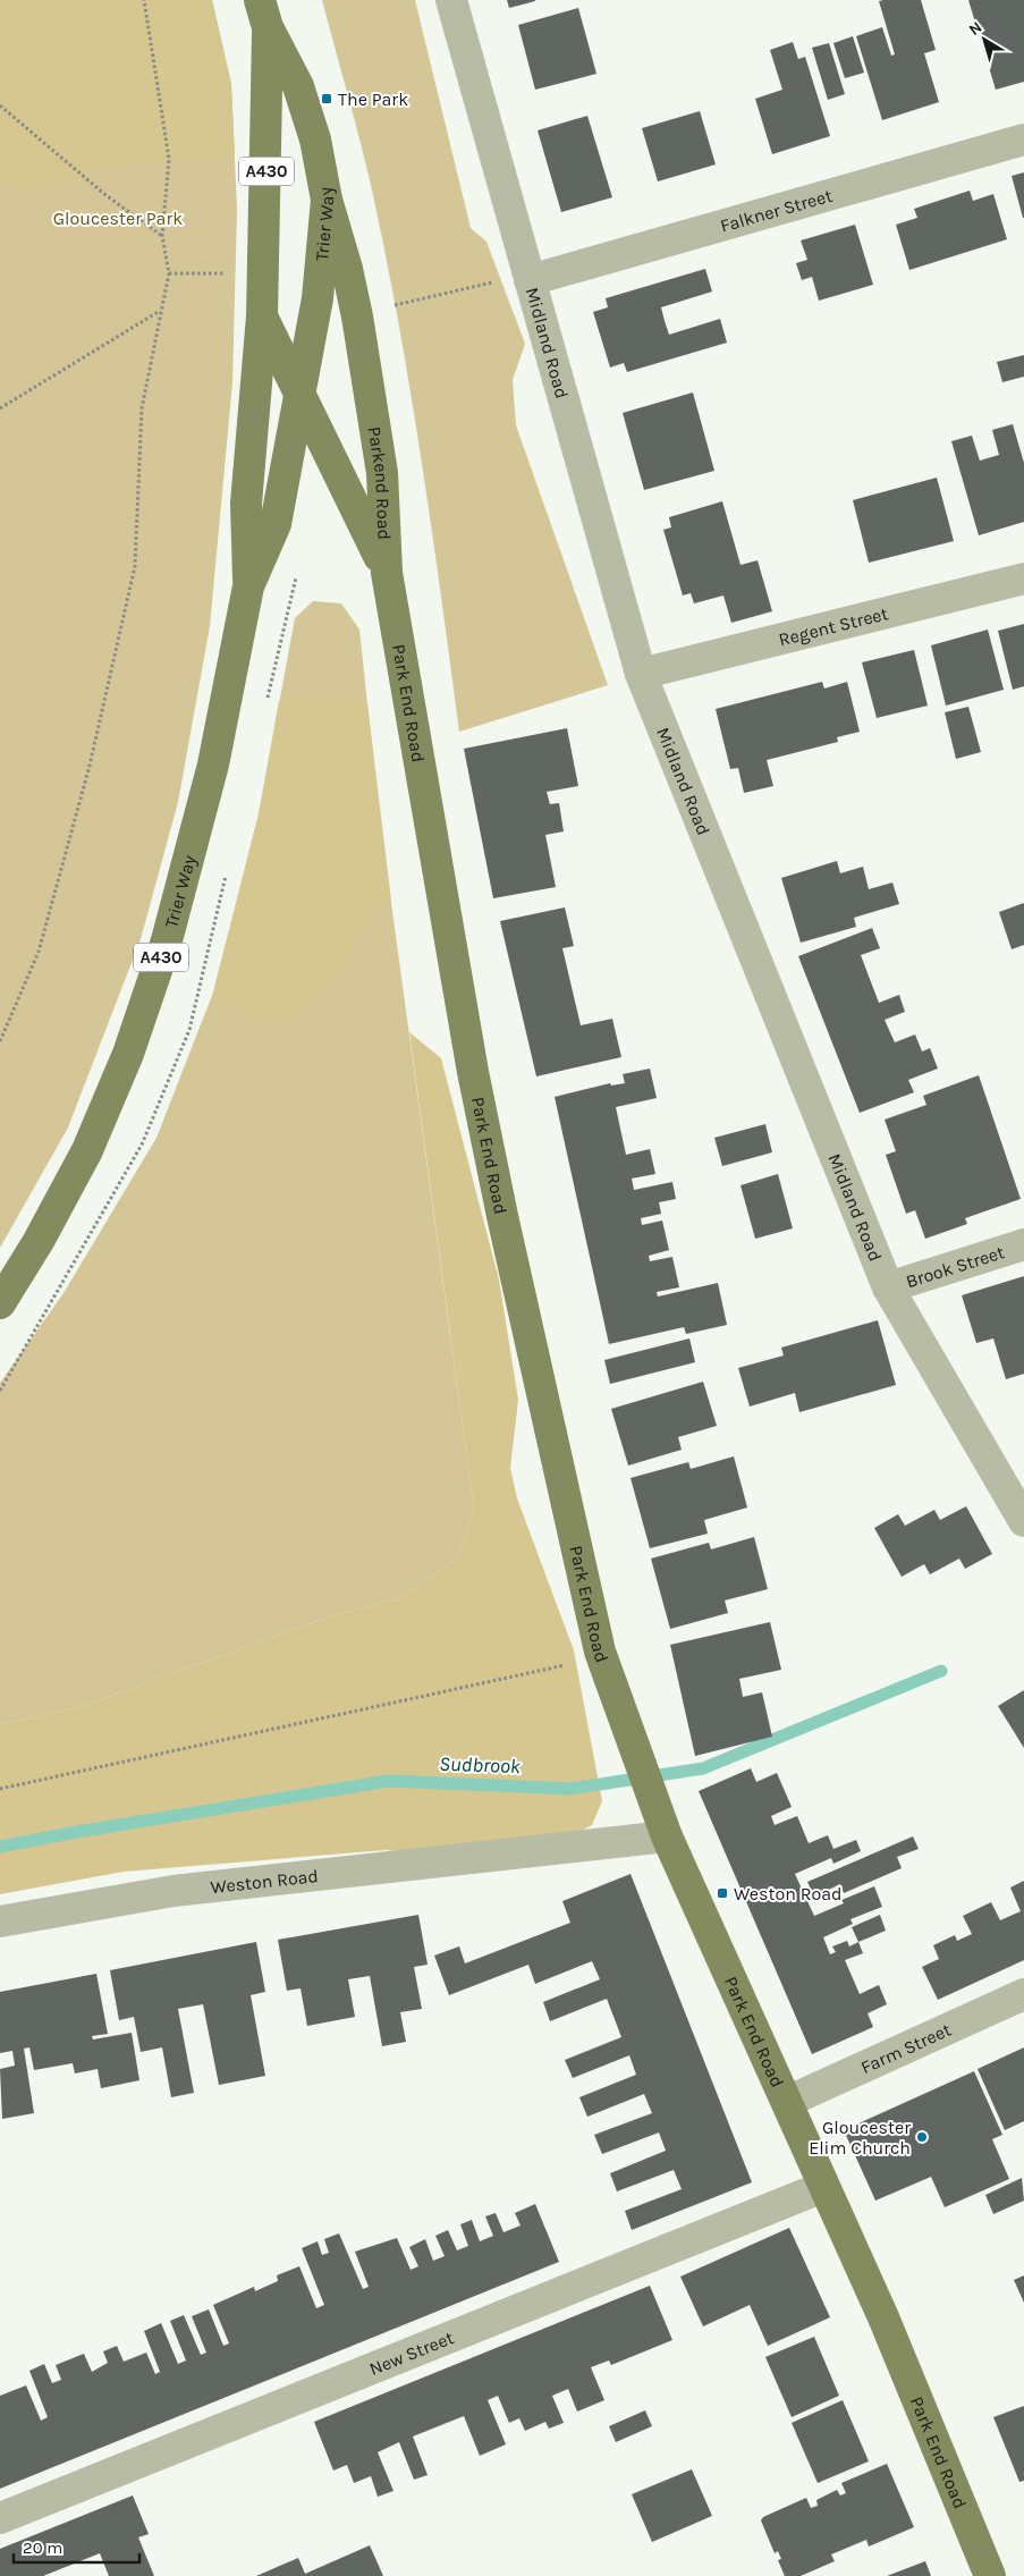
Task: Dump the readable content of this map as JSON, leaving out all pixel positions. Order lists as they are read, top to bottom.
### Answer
{
  "streets": {
    "main road": [
      "A430",
      "Trier Way",
      "Parkend Road",
      "Park End Road"
    ],
    "street": [
      "Falkner Street",
      "Midland Road",
      "Regent Street",
      "Brook Street",
      "Weston Road",
      "Farm Street",
      "New Street"
    ]
  },
  "crossings": [
    ["Falkner Street", "Midland Road"],
    ["Trier Way", "Parkend Road"],
    ["Midland Road", "Regent Street"],
    ["Midland Road", "Brook Street"],
    ["Parkend Road", "Park End Road"],
    ["Park End Road", "Weston Road"],
    ["Park End Road", "Farm Street"],
    ["Park End Road", "New Street"]
  ],
  "water": ["Sudbrook"],
  "parks": ["Gloucester Park"],
  "places": {
    "transit": ["The Park", "Weston Road"],
    "other": ["Gloucester Elim Church"]
  },
  "scale_bar": "20 m",
  "north": "top left"
}
